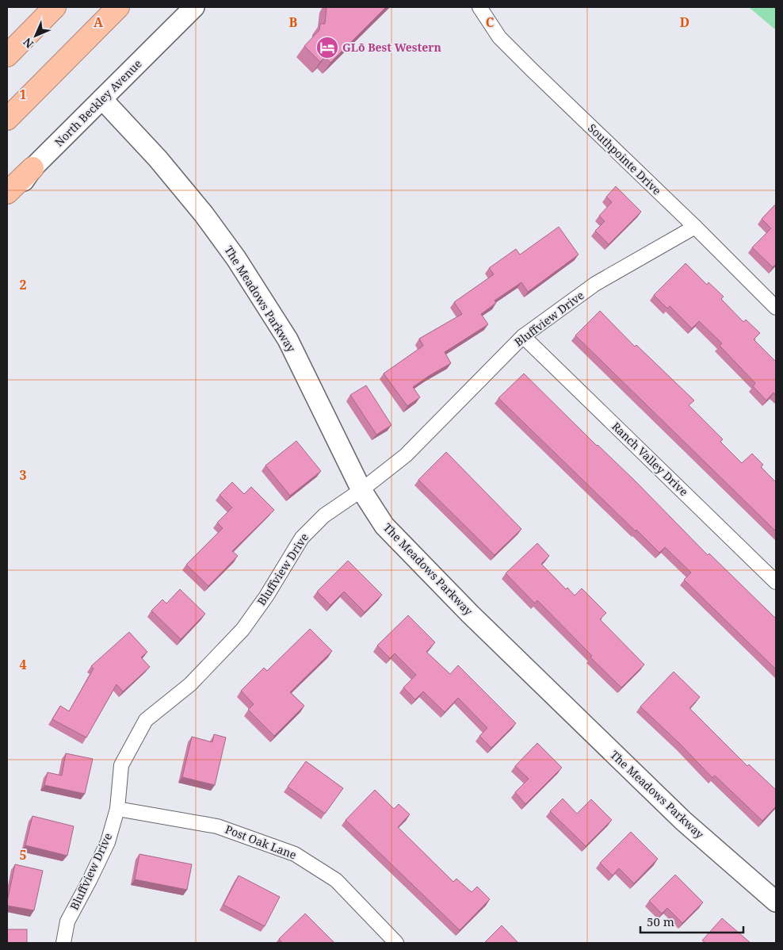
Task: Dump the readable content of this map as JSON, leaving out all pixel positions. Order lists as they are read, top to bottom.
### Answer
{
  "streets": {
    "street": [
      "North Beckley Avenue",
      "Southpointe Drive",
      "The Meadows Parkway",
      "Bluffview Drive",
      "Ranch Valley Drive",
      "Post Oak Lane"
    ]
  },
  "crossings": [
    ["North Beckley Avenue", "The Meadows Parkway"],
    ["Southpointe Drive", "Bluffview Drive"],
    ["The Meadows Parkway", "Bluffview Drive"],
    ["Bluffview Drive", "Ranch Valley Drive"],
    ["Bluffview Drive", "Post Oak Lane"]
  ],
  "places": {
    "hotel": ["GLō Best Western"]
  },
  "scale_bar": "50 m",
  "north": "bottom left",
  "grid": {
    "columns": [
      "A",
      "B",
      "C",
      "D"
    ],
    "rows": [
      "1",
      "2",
      "3",
      "4",
      "5"
    ]
  }
}
